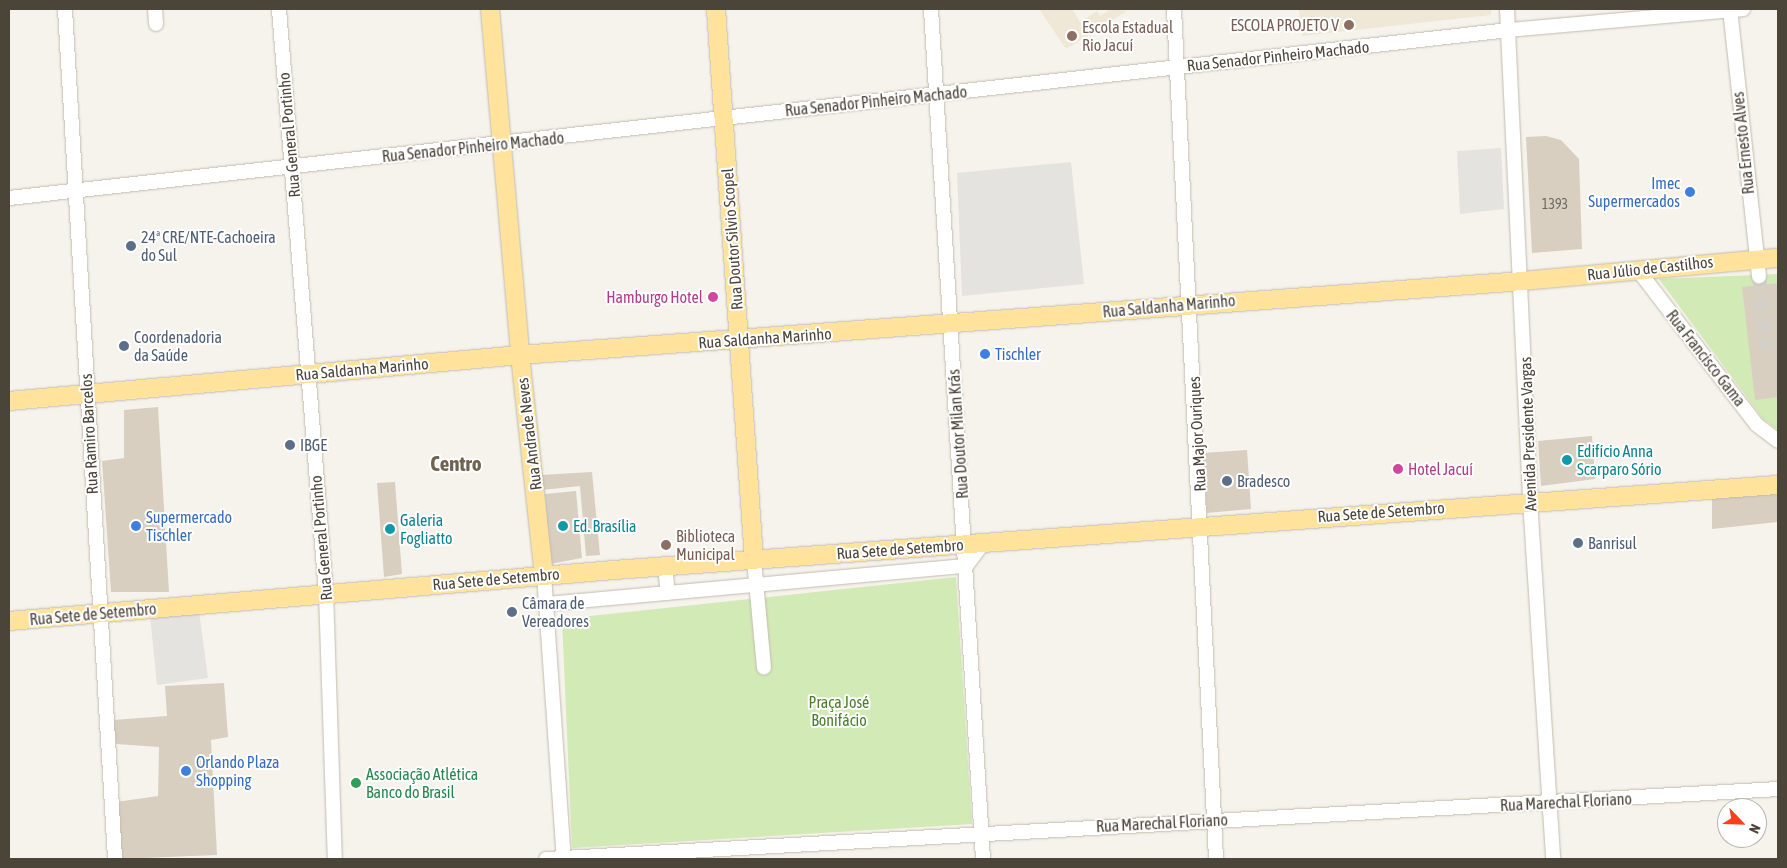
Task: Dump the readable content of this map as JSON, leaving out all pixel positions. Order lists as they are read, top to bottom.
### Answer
{
  "streets": {
    "main road": [
      "Rua Doutor Silvio Scopel",
      "Rua Júlio de Castilhos",
      "Rua Saldanha Marinho",
      "Rua Andrade Neves",
      "Rua Sete de Setembro"
    ],
    "street": [
      "Rua Senador Pinheiro Machado",
      "Rua General Portinho",
      "Rua Ernesto Alves",
      "Rua Francisco Gama",
      "Rua Ramiro Barcelos",
      "Rua Doutor Milan Krás",
      "Rua Major Ouriques",
      "Avenida Presidente Vargas",
      "Rua Marechal Floriano"
    ]
  },
  "crossings": [
    ["Rua Senador Pinheiro Machado", "Rua General Portinho"],
    ["Rua Senador Pinheiro Machado", "Rua Ernesto Alves"],
    ["Rua Senador Pinheiro Machado", "Rua Doutor Silvio Scopel"],
    ["Rua Senador Pinheiro Machado", "Rua Ramiro Barcelos"],
    ["Rua Senador Pinheiro Machado", "Rua Andrade Neves"],
    ["Rua Senador Pinheiro Machado", "Rua Doutor Milan Krás"],
    ["Rua Senador Pinheiro Machado", "Rua Major Ouriques"],
    ["Rua Senador Pinheiro Machado", "Avenida Presidente Vargas"],
    ["Rua General Portinho", "Rua Saldanha Marinho"],
    ["Rua General Portinho", "Rua Sete de Setembro"],
    ["Rua Ernesto Alves", "Rua Júlio de Castilhos"],
    ["Rua Doutor Silvio Scopel", "Rua Saldanha Marinho"],
    ["Rua Doutor Silvio Scopel", "Rua Sete de Setembro"],
    ["Rua Júlio de Castilhos", "Rua Saldanha Marinho"],
    ["Rua Júlio de Castilhos", "Rua Francisco Gama"],
    ["Rua Júlio de Castilhos", "Avenida Presidente Vargas"],
    ["Rua Saldanha Marinho", "Rua Ramiro Barcelos"],
    ["Rua Saldanha Marinho", "Rua Andrade Neves"],
    ["Rua Saldanha Marinho", "Rua Doutor Milan Krás"],
    ["Rua Saldanha Marinho", "Rua Major Ouriques"],
    ["Rua Saldanha Marinho", "Avenida Presidente Vargas"],
    ["Rua Ramiro Barcelos", "Rua Sete de Setembro"],
    ["Rua Andrade Neves", "Rua Sete de Setembro"],
    ["Rua Andrade Neves", "Rua Marechal Floriano"],
    ["Rua Doutor Milan Krás", "Rua Sete de Setembro"],
    ["Rua Doutor Milan Krás", "Rua Marechal Floriano"],
    ["Rua Major Ouriques", "Rua Sete de Setembro"],
    ["Rua Major Ouriques", "Rua Marechal Floriano"],
    ["Avenida Presidente Vargas", "Rua Sete de Setembro"],
    ["Avenida Presidente Vargas", "Rua Marechal Floriano"]
  ],
  "districts": ["Centro"],
  "parks": ["Praça José Bonifácio"],
  "places": [
    "ESCOLA PROJETO V",
    "Escola Estadual Rio Jacuí",
    "Imec Supermercados",
    "24ª CRE/NTE-Cachoeira do Sul",
    "Hamburgo Hotel",
    "Coordenadoria da Saúde",
    "Tischler",
    "IBGE",
    "Edifício Anna Scarparo Sório",
    "Hotel Jacuí",
    "Bradesco",
    "Supermercado Tischler",
    "Ed. Brasília",
    "Galeria Fogliatto",
    "Banrisul",
    "Biblioteca Municipal",
    "Câmara de Vereadores",
    "Orlando Plaza Shopping",
    "Associação Atlética Banco do Brasil"
  ],
  "house_numbers": ["1393"],
  "north": "bottom right"
}
